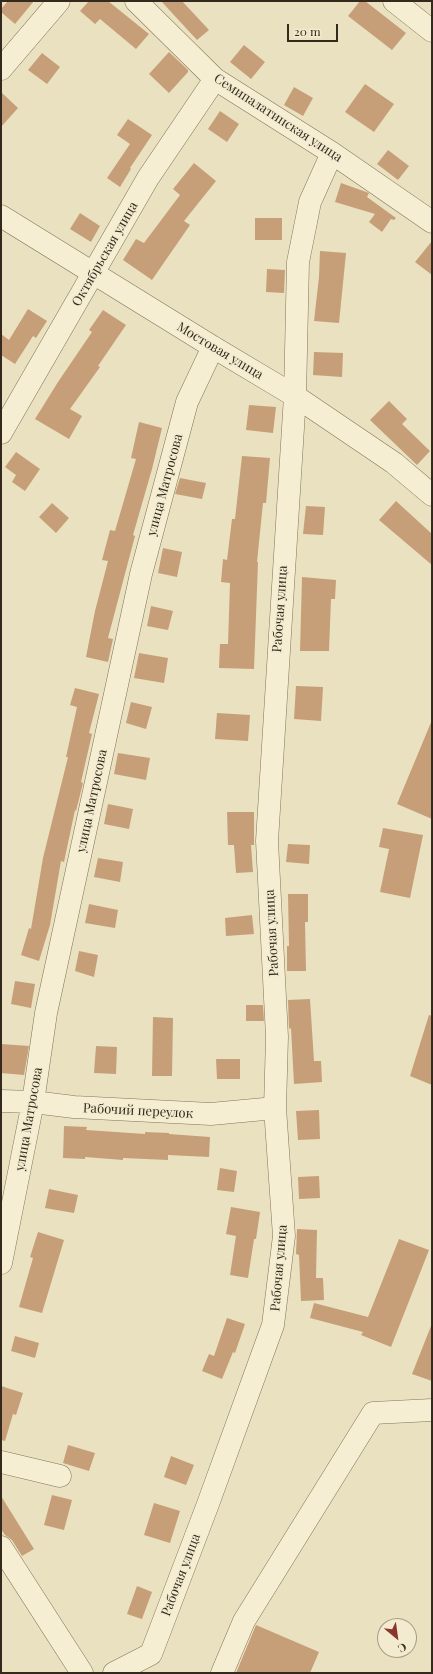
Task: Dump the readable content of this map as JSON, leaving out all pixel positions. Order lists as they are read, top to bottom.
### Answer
{
  "streets": {
    "street": [
      "Семипалатинская улица",
      "Октябрьская улица",
      "Мостовая улица",
      "улица Матросова",
      "Рабочая улица",
      "Рабочий переулок"
    ]
  },
  "crossings": [
    ["Семипалатинская улица", "Октябрьская улица"],
    ["Семипалатинская улица", "Рабочая улица"],
    ["Октябрьская улица", "Мостовая улица"],
    ["Мостовая улица", "улица Матросова"],
    ["Мостовая улица", "Рабочая улица"],
    ["улица Матросова", "Рабочий переулок"],
    ["Рабочая улица", "Рабочий переулок"]
  ],
  "scale_bar": "20 m",
  "north": "bottom right"
}
